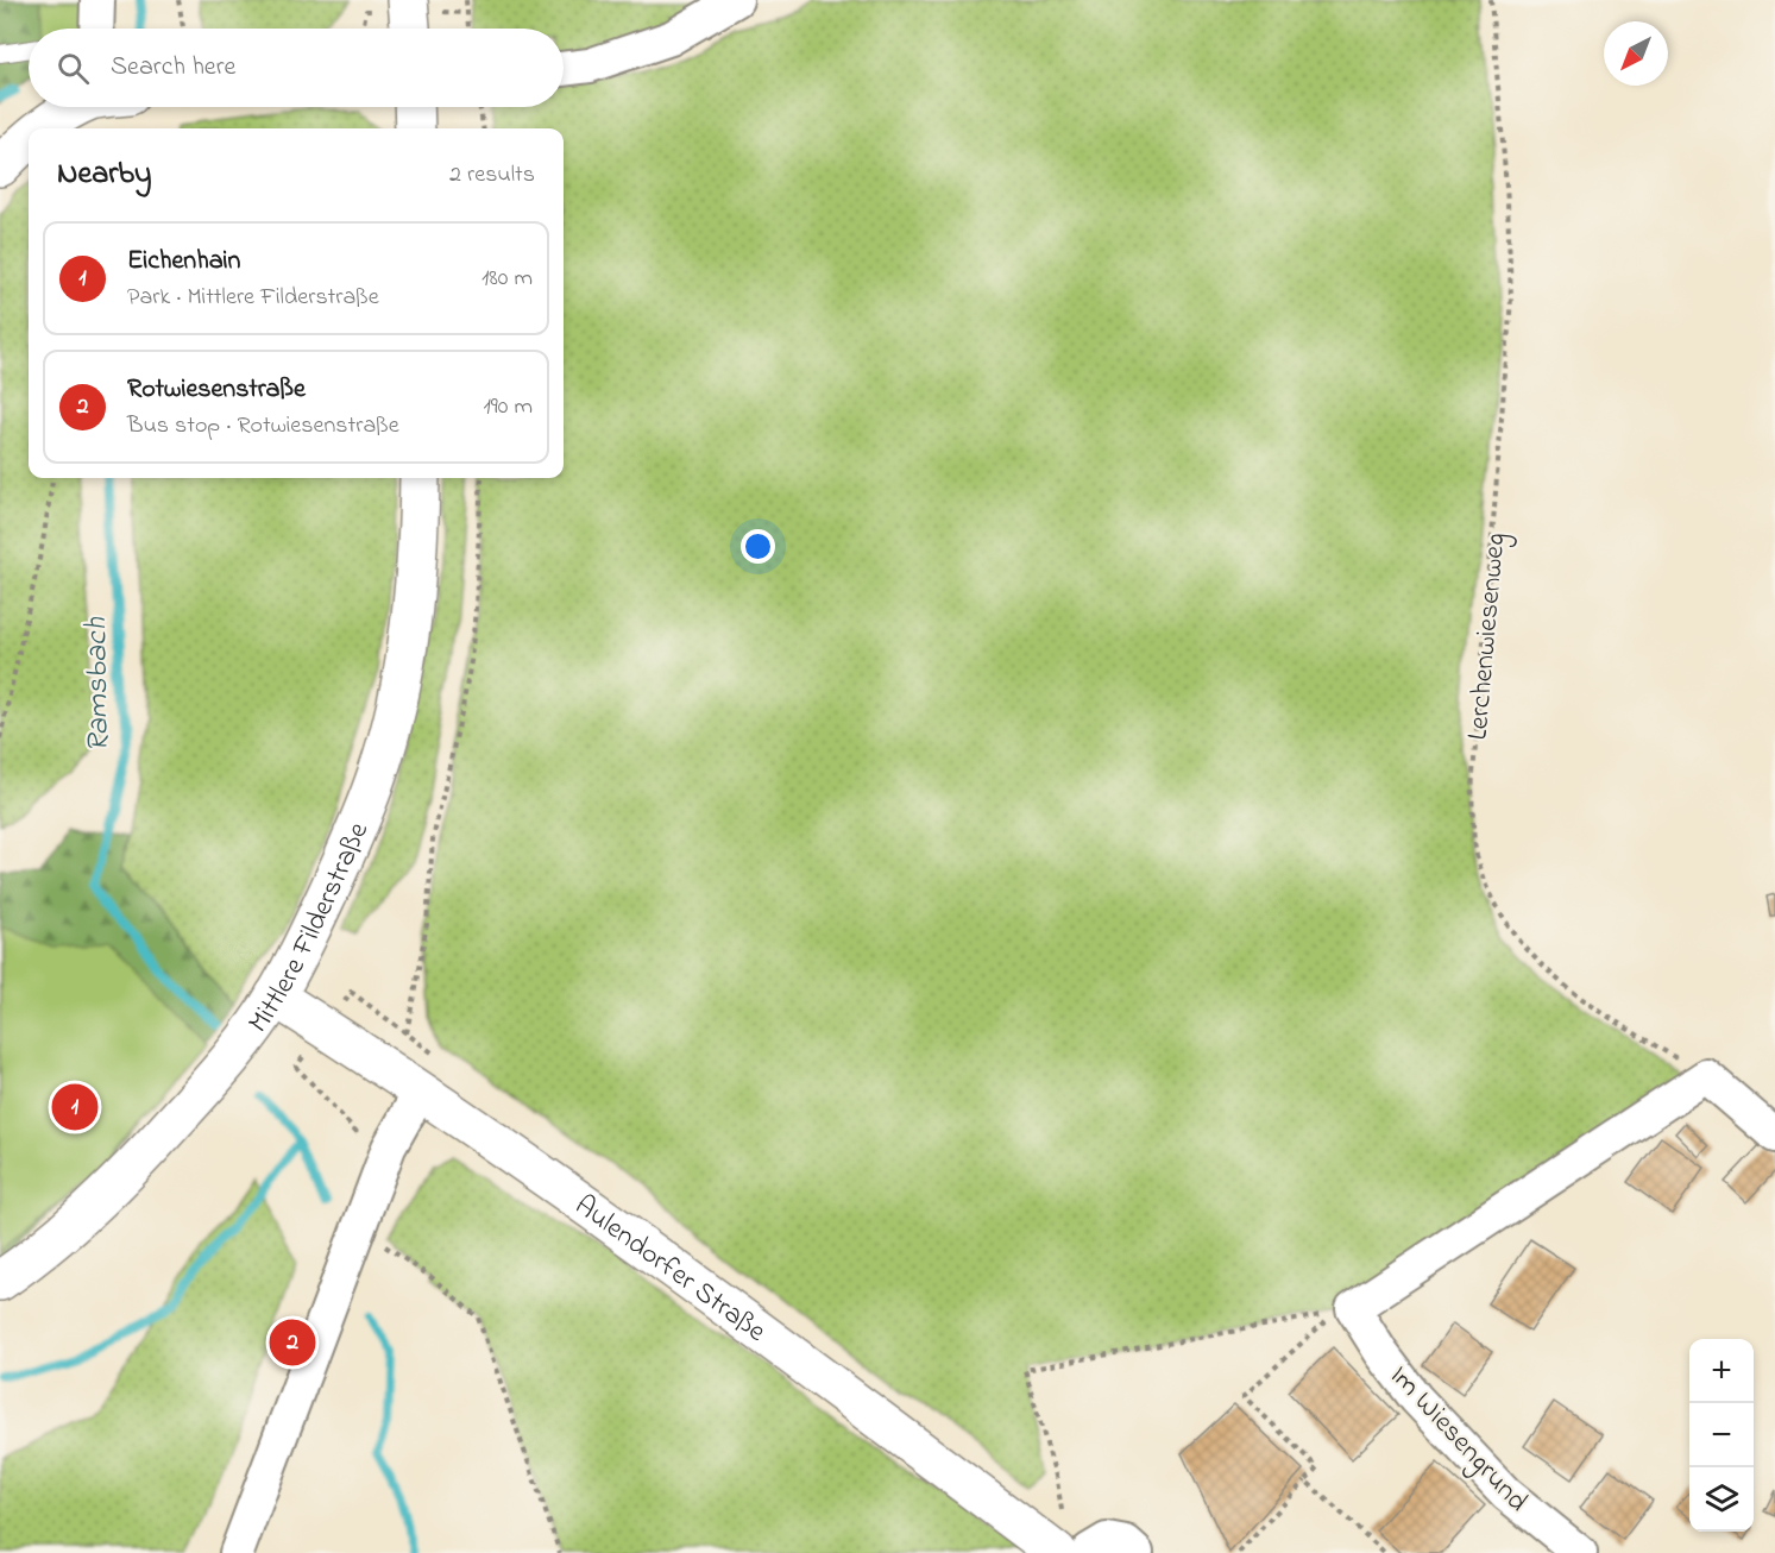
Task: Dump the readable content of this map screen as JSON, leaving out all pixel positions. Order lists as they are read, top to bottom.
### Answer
{
  "streets": {
    "main road": ["Mittlere Filderstraße", "Aulendorfer Straße"],
    "street": ["Im Wiesengrund"],
    "path": ["Lerchenwiesenweg"]
  },
  "crossings": [
    ["Mittlere Filderstraße", "Aulendorfer Straße"]
  ],
  "water": ["Ramsbach"],
  "north": "bottom left",
  "page": {
    "search": "Search here",
    "heading": ["Nearby", "2 results"],
    "list": [
      {
        "mark": "1",
        "name": "Eichenhain",
        "note": "Park · Mittlere Filderstraße",
        "value": "180 m"
      },
      {
        "mark": "2",
        "name": "Rotwiesenstraße",
        "note": "Bus stop · Rotwiesenstraße",
        "value": "190 m"
      }
    ],
    "pins": ["1", "2"],
    "map_buttons": ["+", "−"]
  }
}
